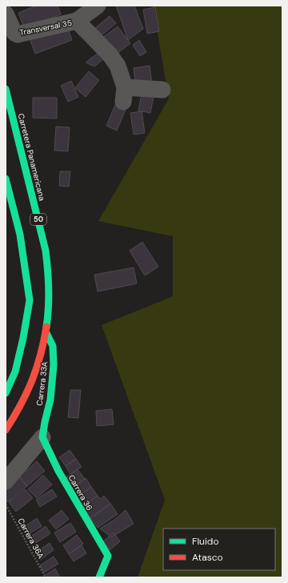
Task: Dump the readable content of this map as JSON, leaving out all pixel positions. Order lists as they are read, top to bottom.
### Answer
{
  "streets": {
    "main road": [
      "Carretera Panamericana",
      "50",
      "Carrera 33A",
      "Carrera 36"
    ],
    "street": ["Transversal 35"],
    "path": ["Carrera 36A"]
  },
  "crossings": [
    ["Carretera Panamericana", "Carrera 33A"],
    ["Carrera 33A", "Carrera 36"]
  ],
  "legend": ["Fluido", "Atasco"]
}
